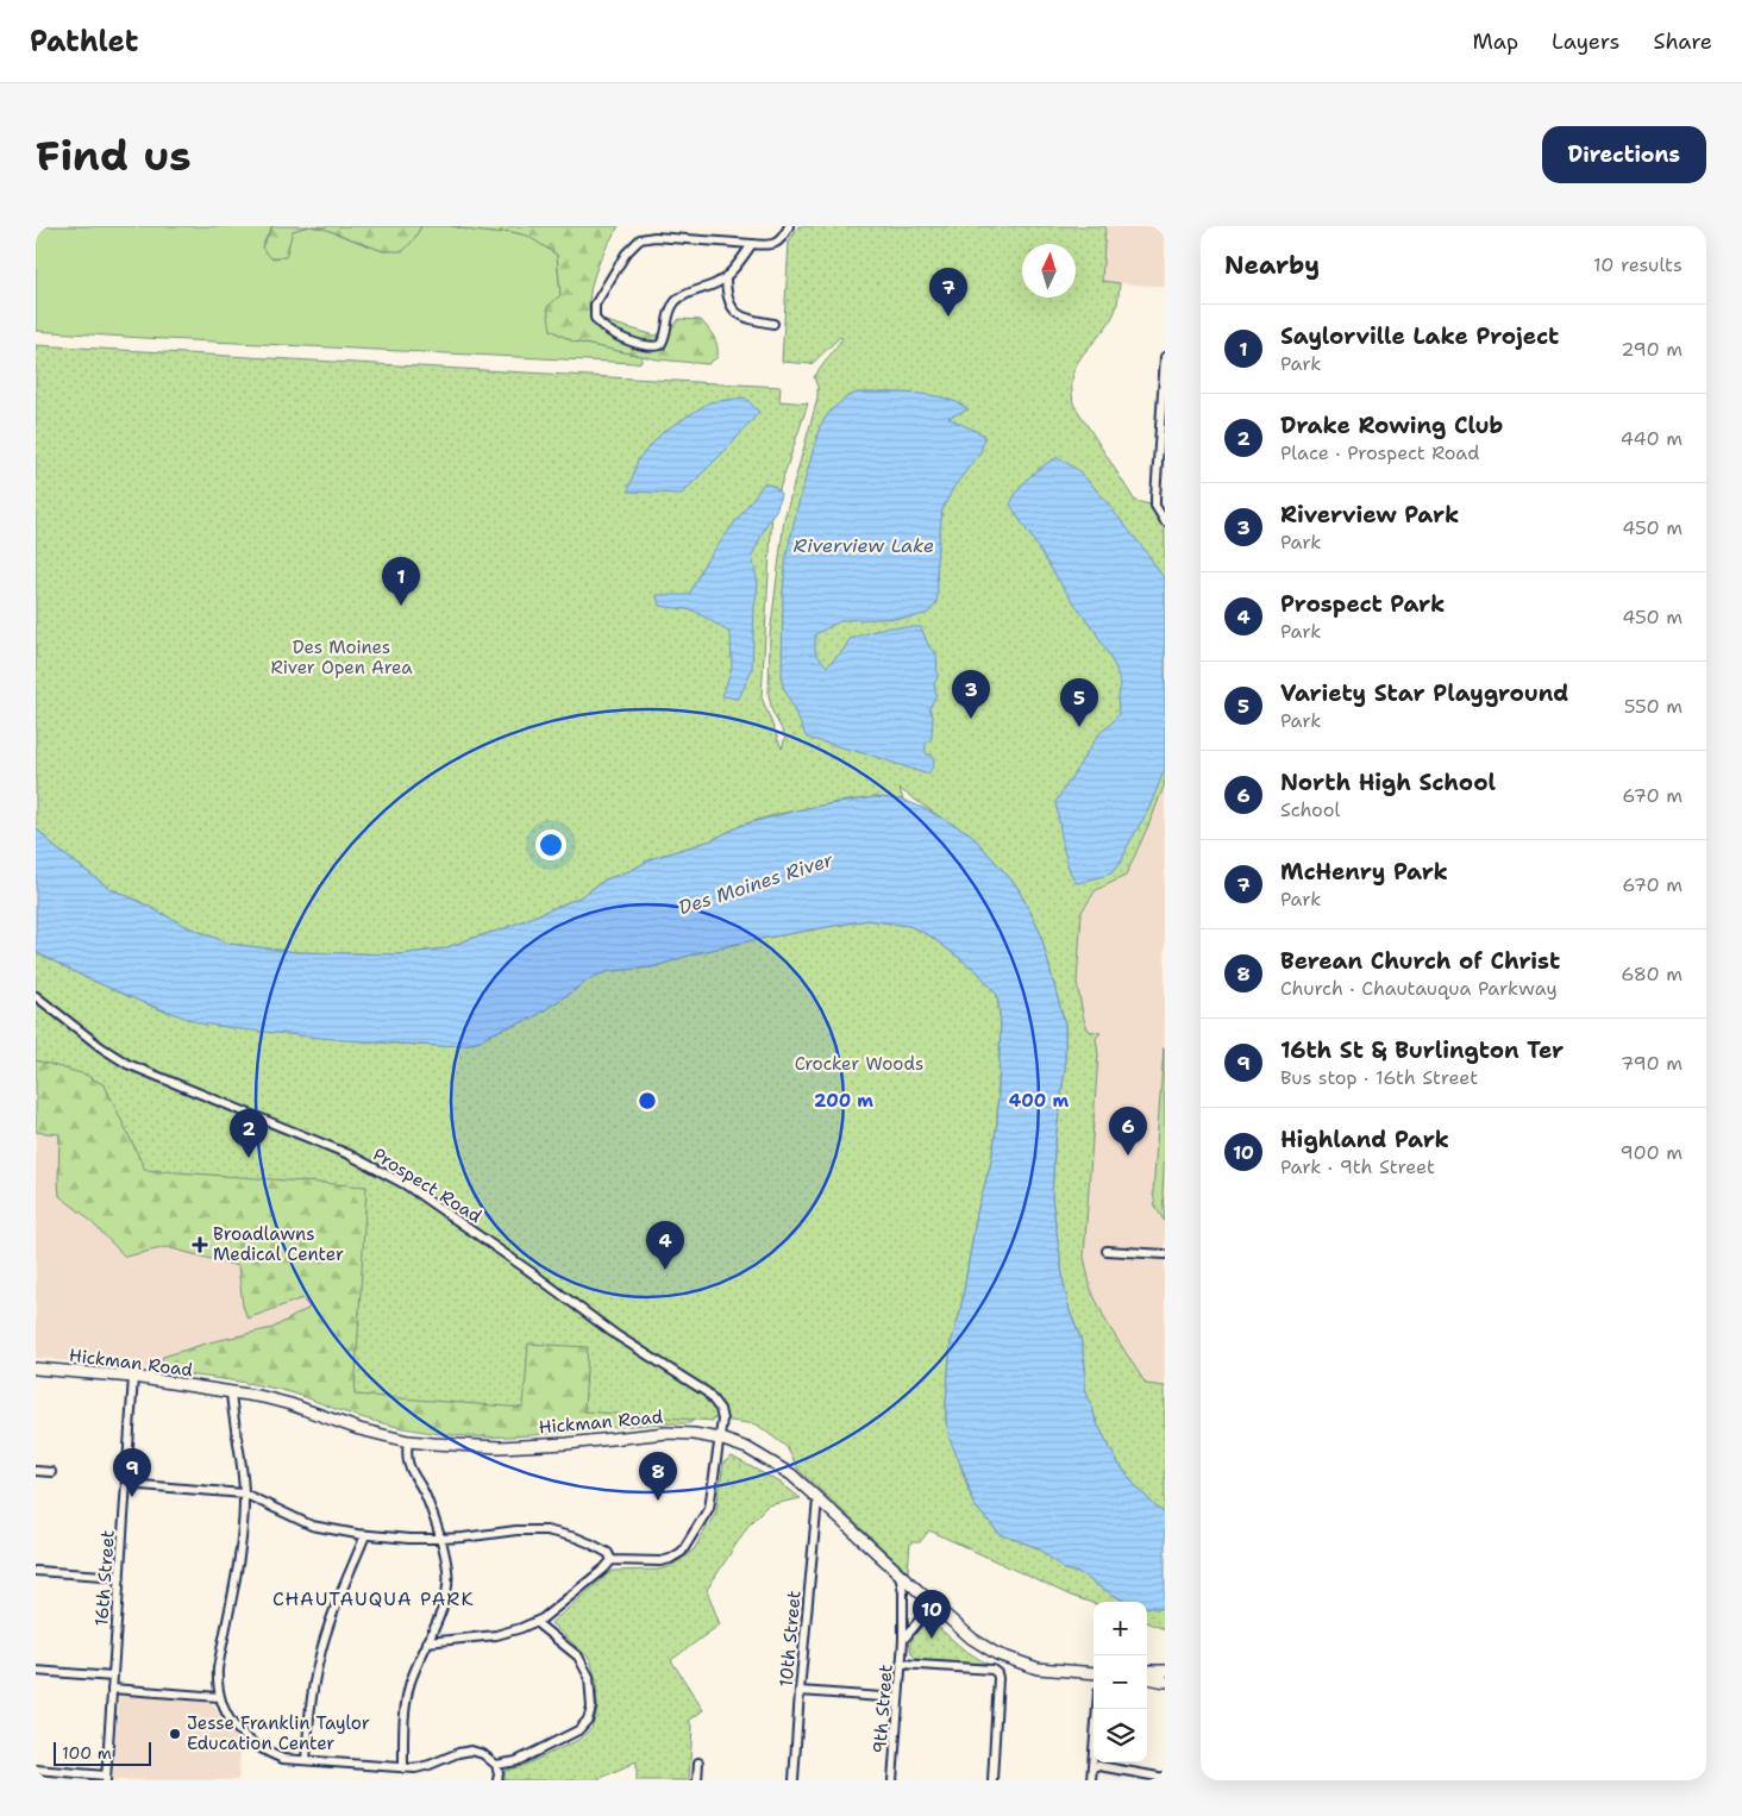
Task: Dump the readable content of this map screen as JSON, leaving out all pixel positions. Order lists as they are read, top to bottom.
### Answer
{
  "streets": {
    "main road": ["Hickman Road"],
    "street": [
      "Prospect Road",
      "16th Street",
      "10th Street",
      "9th Street"
    ]
  },
  "crossings": [
    ["Prospect Road", "Hickman Road"],
    ["Hickman Road", "16th Street"],
    ["Hickman Road", "10th Street"],
    ["Hickman Road", "9th Street"]
  ],
  "districts": ["CHAUTAUQUA PARK"],
  "water": ["Riverview Lake", "Des Moines River"],
  "parks": ["Des Moines River Open Area", "Crocker Woods"],
  "places": {
    "health": ["Broadlawns Medical Center"],
    "other": ["Jesse Franklin Taylor Education Center"]
  },
  "scale_bar": "100 m",
  "north": "top",
  "page": {
    "header": "Pathlet",
    "nav": ["Map", "Layers", "Share"],
    "buttons": "Directions",
    "title": "Find us",
    "heading": ["Nearby", "10 results"],
    "pins": [
      "7",
      "1",
      "3",
      "5",
      "6",
      "2",
      "4",
      "9",
      "8",
      "10"
    ],
    "list": [
      {
        "mark": "1",
        "name": "Saylorville Lake Project",
        "note": "Park",
        "value": "290 m"
      },
      {
        "mark": "2",
        "name": "Drake Rowing Club",
        "note": "Place · Prospect Road",
        "value": "440 m"
      },
      {
        "mark": "3",
        "name": "Riverview Park",
        "note": "Park",
        "value": "450 m"
      },
      {
        "mark": "4",
        "name": "Prospect Park",
        "note": "Park",
        "value": "450 m"
      },
      {
        "mark": "5",
        "name": "Variety Star Playground",
        "note": "Park",
        "value": "550 m"
      },
      {
        "mark": "6",
        "name": "North High School",
        "note": "School",
        "value": "670 m"
      },
      {
        "mark": "7",
        "name": "McHenry Park",
        "note": "Park",
        "value": "670 m"
      },
      {
        "mark": "8",
        "name": "Berean Church of Christ",
        "note": "Church · Chautauqua Parkway",
        "value": "680 m"
      },
      {
        "mark": "9",
        "name": "16th St & Burlington Ter",
        "note": "Bus stop · 16th Street",
        "value": "790 m"
      },
      {
        "mark": "10",
        "name": "Highland Park",
        "note": "Park · 9th Street",
        "value": "900 m"
      }
    ],
    "map_buttons": ["+", "−"],
    "scale": "100 m"
  },
  "rings": ["200 m", "400 m"]
}
